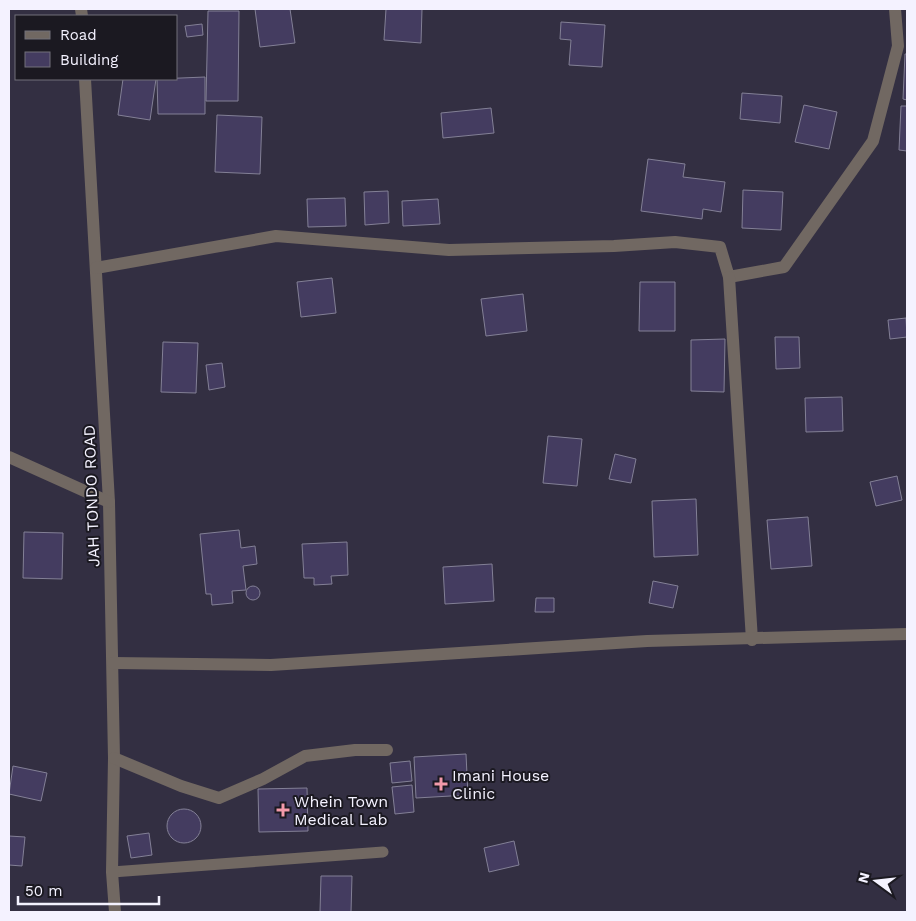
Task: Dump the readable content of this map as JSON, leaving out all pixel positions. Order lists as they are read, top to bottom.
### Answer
{
  "streets": {
    "street": ["JAH TONDO ROAD"]
  },
  "places": {
    "health": ["Imani House Clinic", "Whein Town Medical Lab"]
  },
  "legend": ["Road", "Building"],
  "scale_bar": "50 m",
  "north": "left"
}
